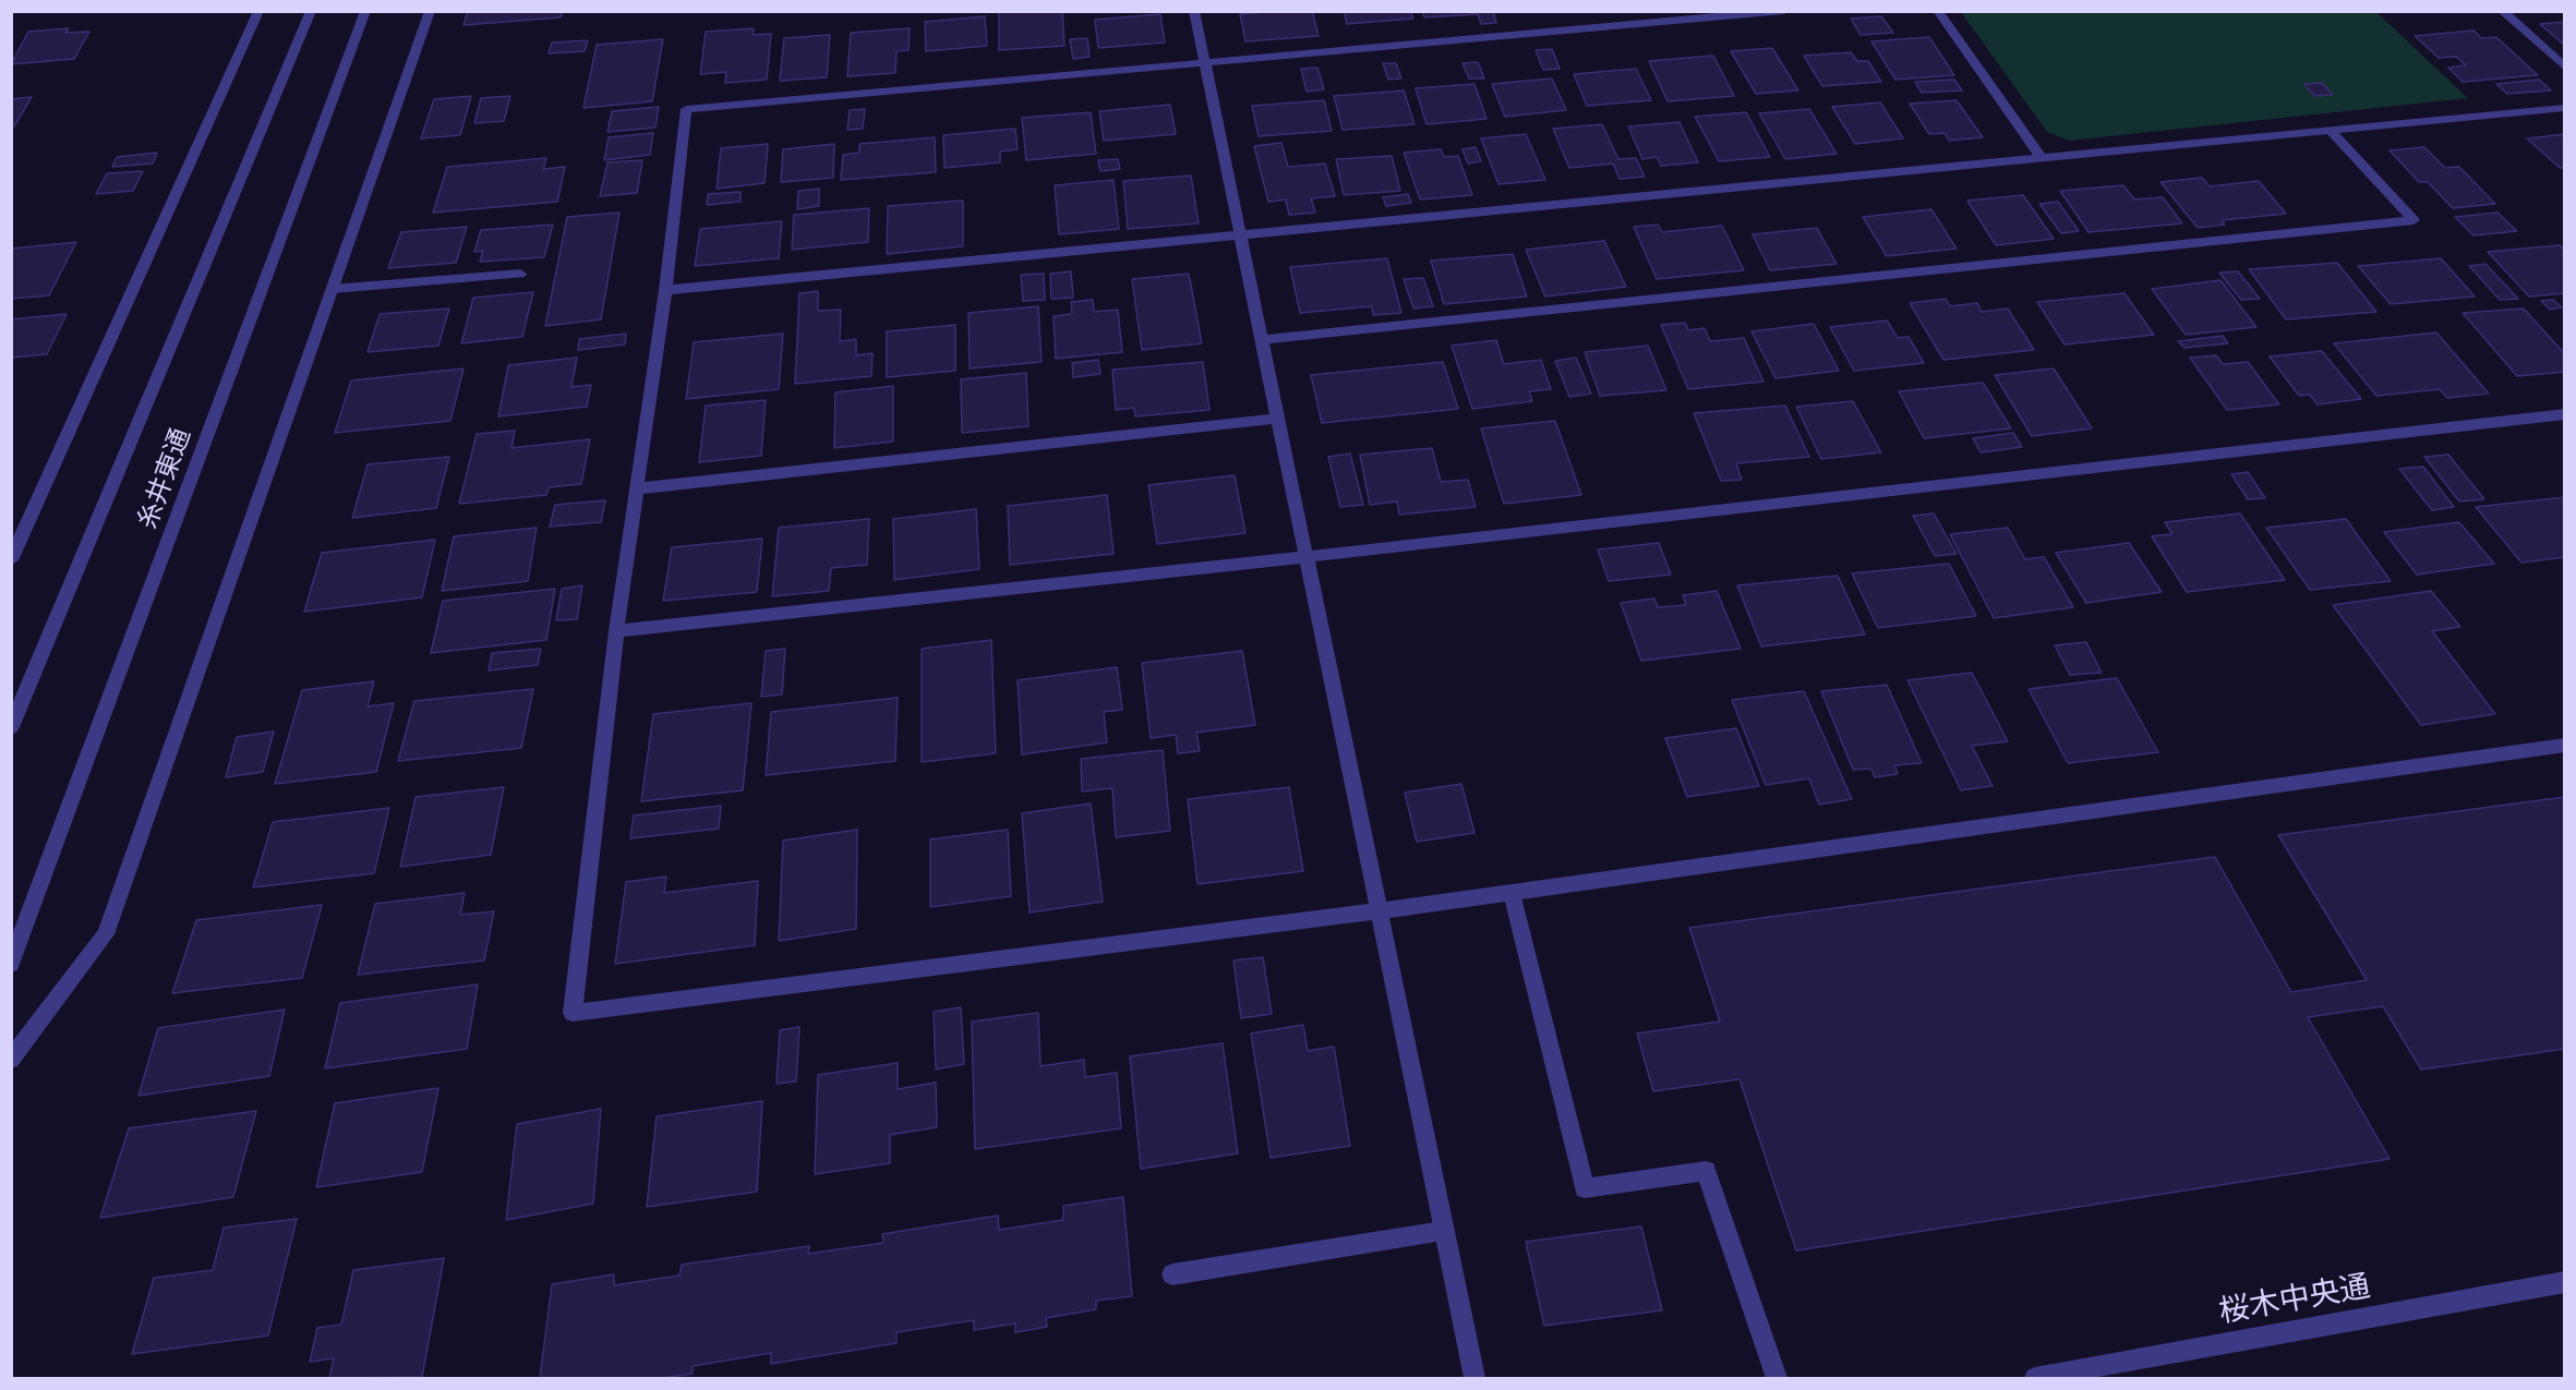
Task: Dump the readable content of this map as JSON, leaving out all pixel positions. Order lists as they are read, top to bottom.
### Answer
{
  "streets": {
    "street": ["糸井東通", "桜木中央通"]
  }
}
